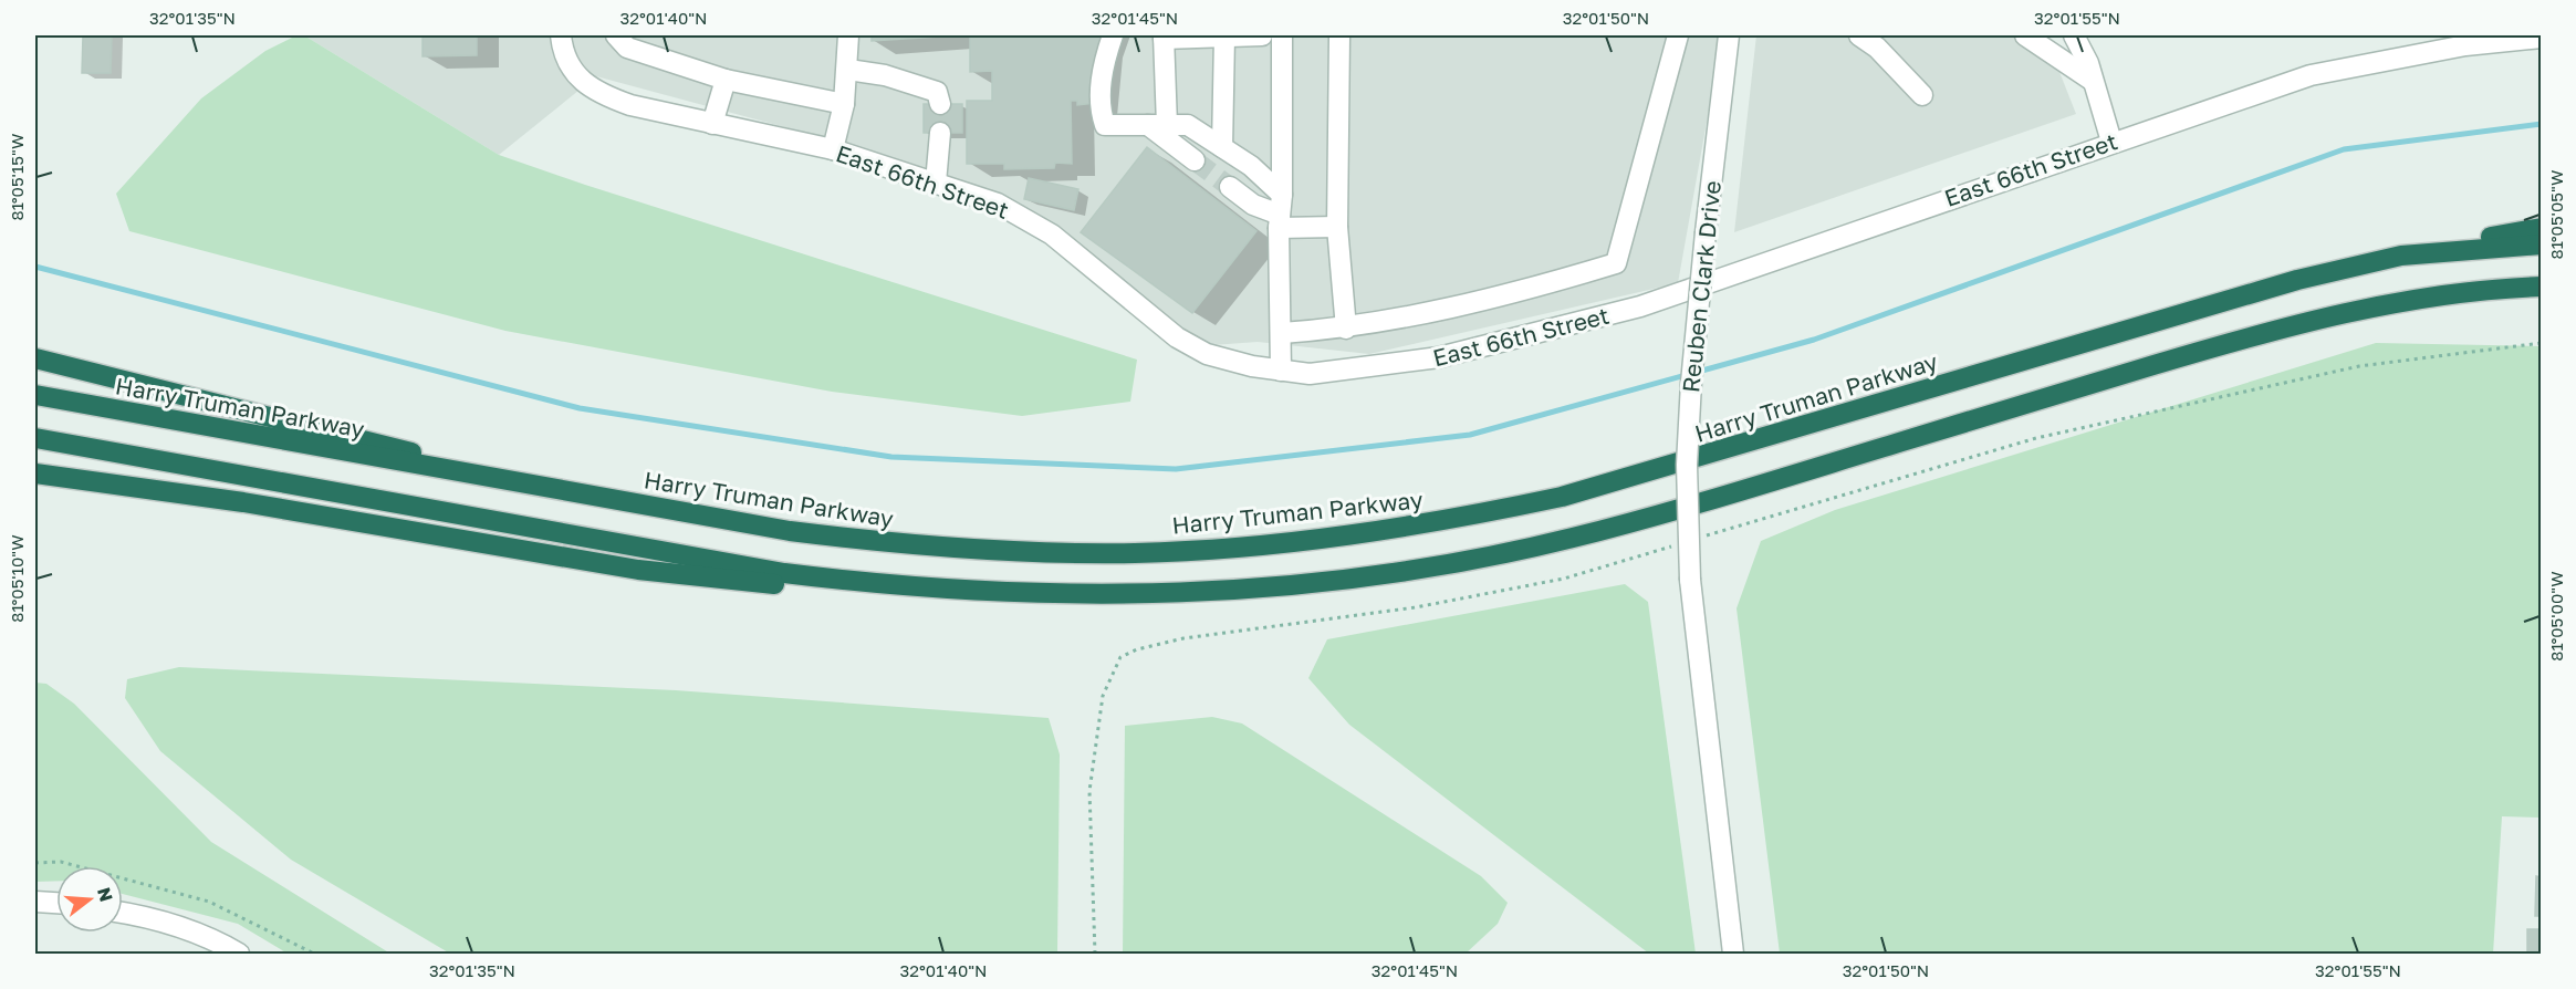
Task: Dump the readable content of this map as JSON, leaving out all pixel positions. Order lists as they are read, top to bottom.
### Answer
{
  "streets": {
    "highway": ["Harry Truman Parkway"],
    "street": ["East 66th Street", "Reuben Clark Drive"]
  },
  "north": "right",
  "coordinates": [
    "32°01'35\"N",
    "32°01'40\"N",
    "32°01'45\"N",
    "32°01'50\"N",
    "32°01'55\"N",
    "81°05'15\"W",
    "81°05'05\"W",
    "81°05'10\"W",
    "81°05'00\"W"
  ]
}
